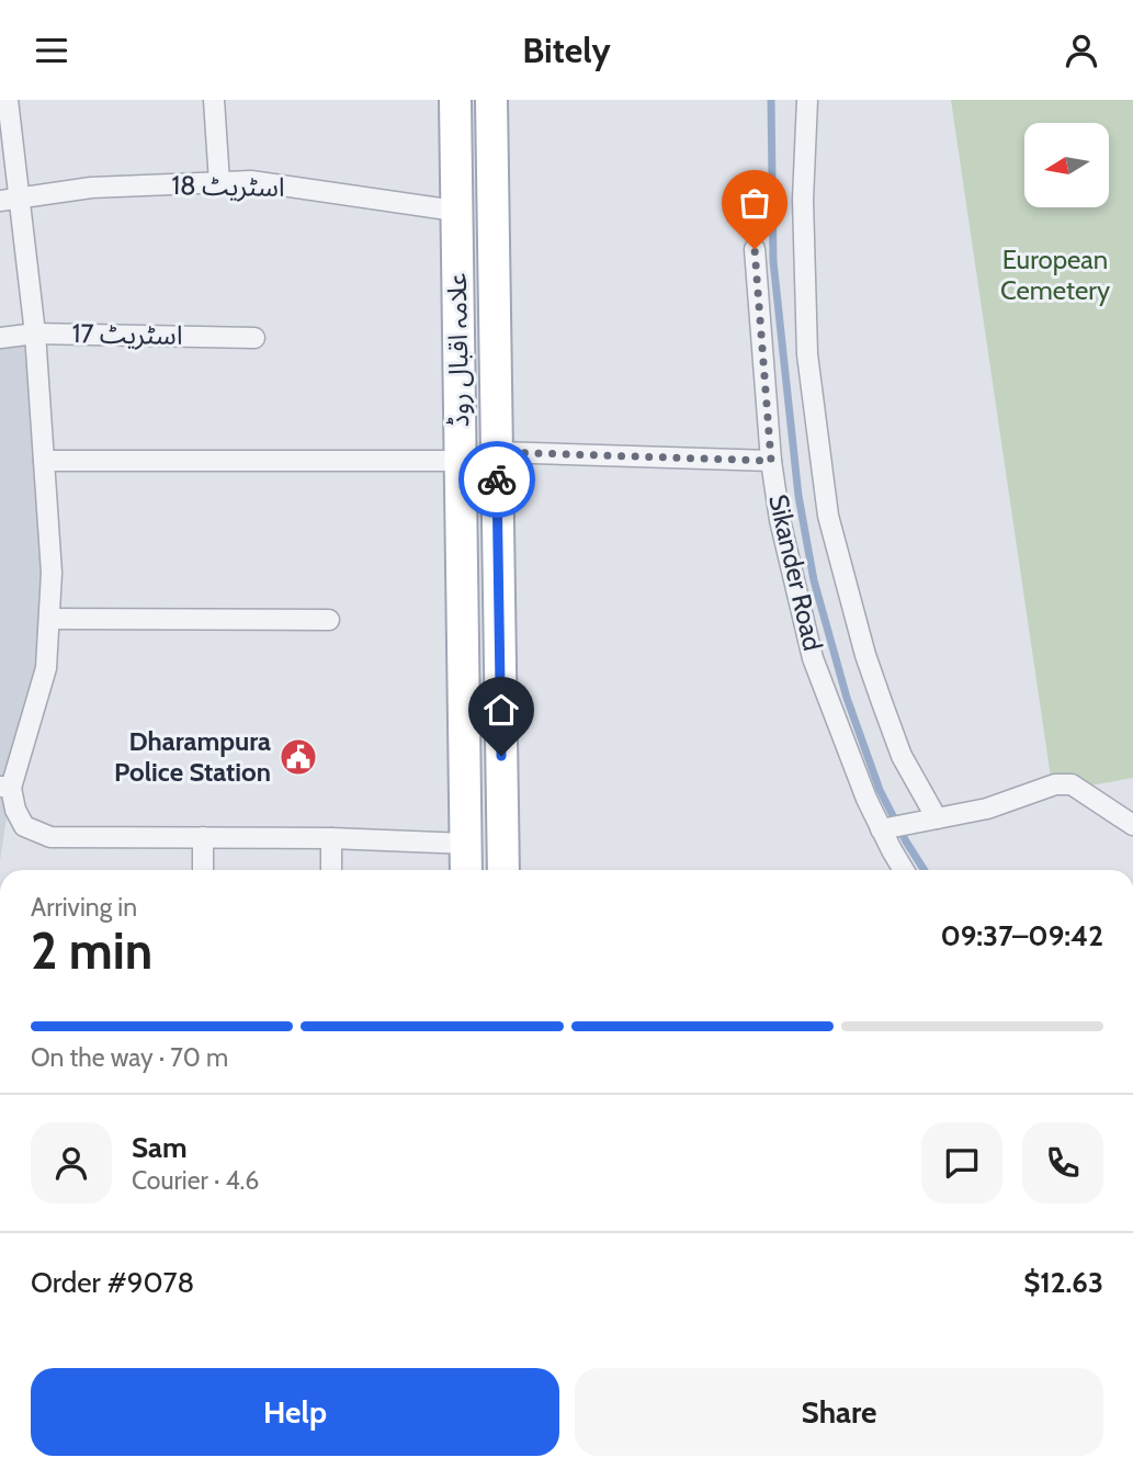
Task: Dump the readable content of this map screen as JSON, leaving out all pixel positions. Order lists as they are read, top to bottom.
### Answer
{
  "streets": {
    "main road": ["علامہ اقبال روڈ"],
    "street": ["اسٹریٹ 18", "اسٹریٹ 17", "Sikander Road"]
  },
  "crossings": [
    ["اسٹریٹ 18", "علامہ اقبال روڈ"]
  ],
  "parks": ["European Cemetery"],
  "places": {
    "public building": ["Dharampura Police Station"]
  },
  "north": "left",
  "page": {
    "header": "Bitely",
    "heading": ["2 min", "Arriving in", "09:37–09:42"],
    "panel": [
      "Sam",
      "Courier · 4.6",
      "Order #9078",
      "$12.63"
    ],
    "bar": "On the way · 70 m",
    "buttons": ["Help", "Share"]
  }
}
